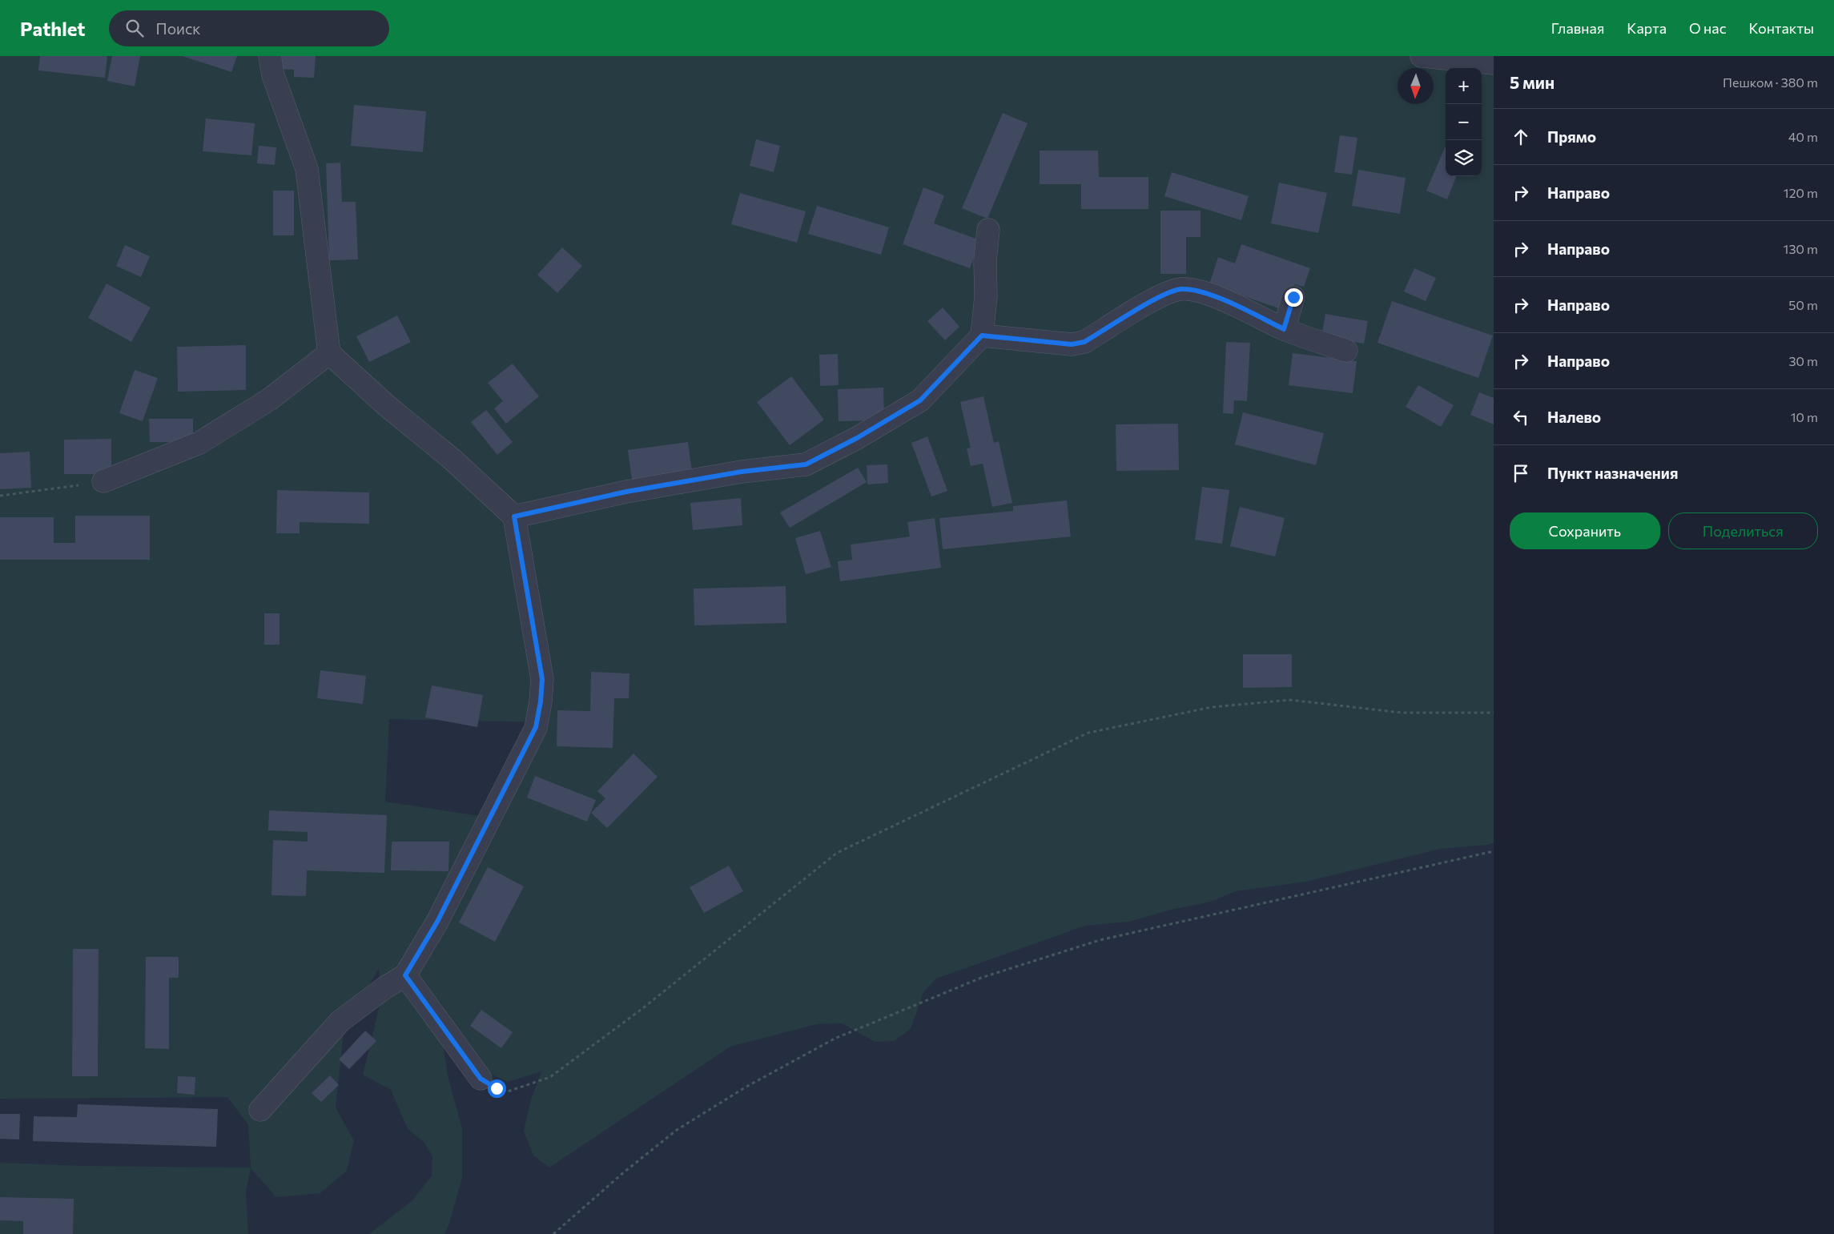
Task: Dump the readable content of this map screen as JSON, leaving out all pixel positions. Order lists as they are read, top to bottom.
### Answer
{
  "north": "bottom",
  "page": {
    "header": "Pathlet",
    "search": "Поиск",
    "nav": [
      "Главная",
      "Карта",
      "О нас",
      "Контакты"
    ],
    "heading": ["5 мин", "Пешком · 380 m"],
    "map_buttons": ["+", "−"],
    "list": [
      ["Прямо", "40 m"],
      ["Направо", "120 m"],
      ["Направо", "130 m"],
      ["Направо", "50 m"],
      ["Направо", "30 m"],
      ["Налево", "10 m"],
      "Пункт назначения"
    ],
    "buttons": ["Сохранить", "Поделиться"]
  }
}
